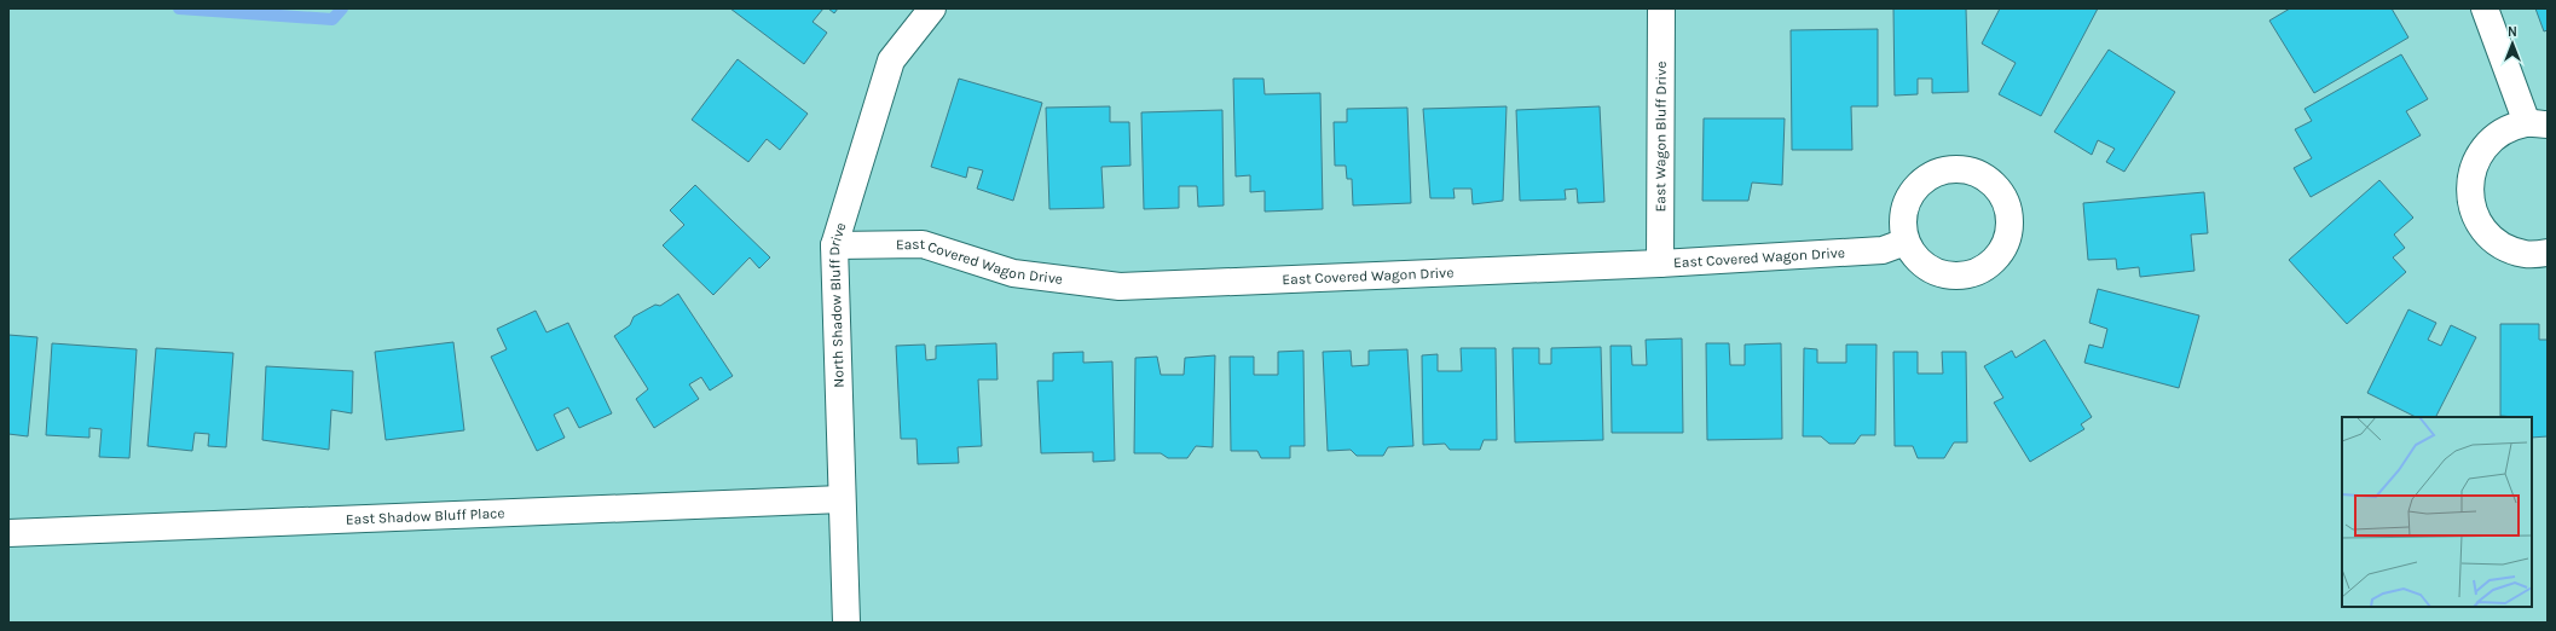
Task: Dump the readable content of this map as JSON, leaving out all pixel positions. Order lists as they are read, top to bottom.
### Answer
{
  "streets": {
    "street": [
      "East Wagon Bluff Drive",
      "East Covered Wagon Drive",
      "North Shadow Bluff Drive",
      "East Shadow Bluff Place"
    ]
  },
  "crossings": [
    ["East Wagon Bluff Drive", "East Covered Wagon Drive"],
    ["East Covered Wagon Drive", "North Shadow Bluff Drive"],
    ["North Shadow Bluff Drive", "East Shadow Bluff Place"]
  ],
  "north": "top"
}
